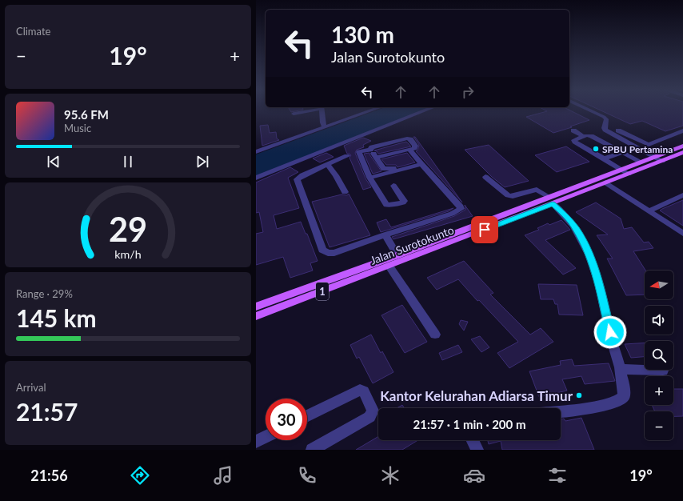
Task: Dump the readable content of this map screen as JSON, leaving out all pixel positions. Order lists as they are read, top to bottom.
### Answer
{
  "streets": {
    "main road": ["Jalan Surotokunto", "1"]
  },
  "places": ["SPBU Pertamina", "Kantor Kelurahan Adiarsa Timur"],
  "north": "left",
  "page": {
    "tile": [
      "Climate",
      ["Range · 29%", "145 km"],
      ["Arrival", "21:57"]
    ],
    "turn": ["130 m", "Jalan Surotokunto"],
    "heat": ["−", "19°", "+"],
    "song": ["95.6 FM", "Music"],
    "map_buttons": ["+", "−"],
    "limit": "30",
    "trip": "21:57 · 1 min · 200 m",
    "tabs": ["21:56", "19°"],
    "gauge": ["29", "km/h"]
  }
}
